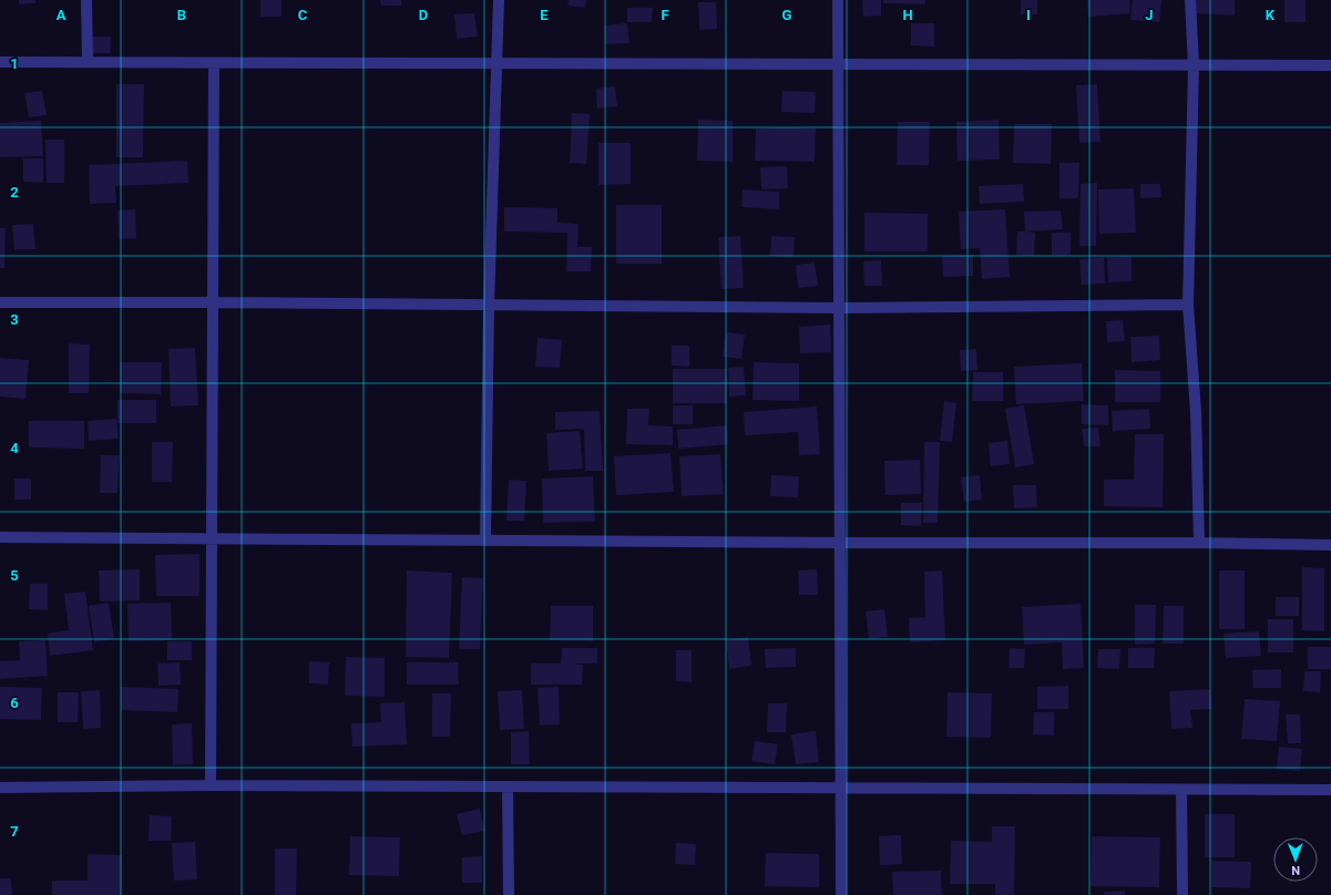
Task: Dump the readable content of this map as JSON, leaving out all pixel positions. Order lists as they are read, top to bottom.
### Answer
{
  "north": "bottom",
  "grid": {
    "columns": [
      "A",
      "B",
      "C",
      "D",
      "E",
      "F",
      "G",
      "H",
      "I",
      "J",
      "K"
    ],
    "rows": [
      "1",
      "2",
      "3",
      "4",
      "5",
      "6",
      "7"
    ]
  }
}
